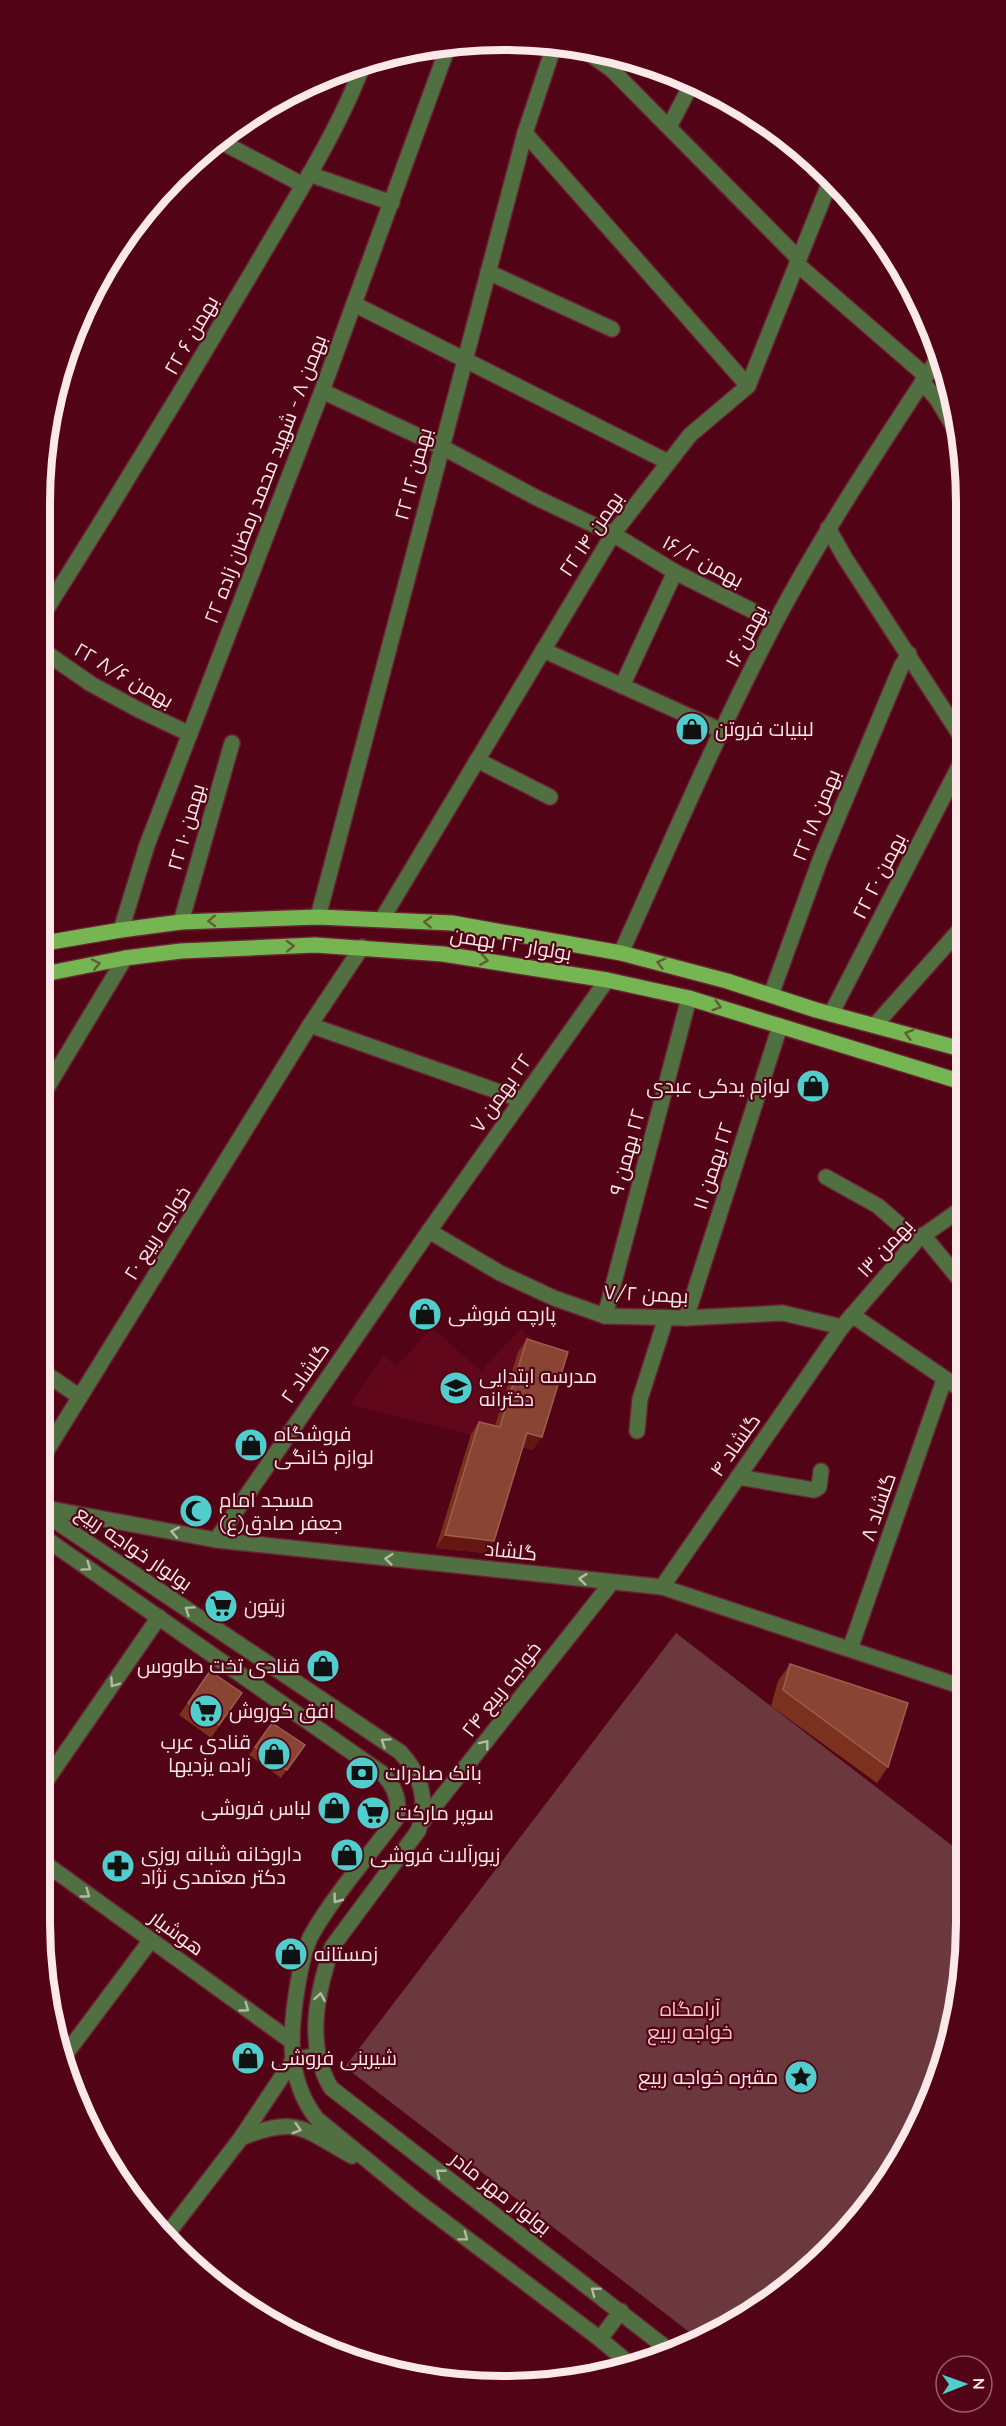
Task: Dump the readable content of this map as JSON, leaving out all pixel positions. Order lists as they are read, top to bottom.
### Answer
{
  "streets": {
    "main road": ["بولوار ۲۲ بهمن"],
    "street": [
      "۲۲ بهمن ۶",
      "۲۲ بهمن ۱۲",
      "۲۲ بهمن ۸ - شهید محمد رمضان زاده",
      "۲۲ بهمن ۱۴",
      "بهمن ۱۶/۲",
      "بهمن ۱۶",
      "۲۲ بهمن ۸/۶",
      "۲۲ بهمن ۱۸",
      "۲۲ بهمن ۱۰",
      "۲۲ بهمن ۲۰",
      "٢٢ بهمن ٧",
      "٢٢ بهمن ۹",
      "٢٢ بهمن ١١",
      "خواجه ربیع ۲۰",
      "بهمن ۱۳",
      "بهمن ۷/۲",
      "گلشاد ۲",
      "گلشاد ۴",
      "گلشاد ۸",
      "بولوار خواجه ربیع",
      "گلشاد",
      "خواجه ربیع ۲۴",
      "هوشیار",
      "بولوار مهر مادر"
    ]
  },
  "crossings": [
    ["۲۲ بهمن ۱۲", "بهمن ۱۶/۲"],
    ["۲۲ بهمن ۱۲", "بولوار ۲۲ بهمن"],
    ["۲۲ بهمن ۸ - شهید محمد رمضان زاده", "بهمن ۱۶/۲"],
    ["۲۲ بهمن ۸ - شهید محمد رمضان زاده", "۲۲ بهمن ۸/۶"],
    ["۲۲ بهمن ۸ - شهید محمد رمضان زاده", "بولوار ۲۲ بهمن"],
    ["۲۲ بهمن ۱۴", "بهمن ۱۶/۲"],
    ["۲۲ بهمن ۱۴", "بولوار ۲۲ بهمن"],
    ["بهمن ۱۶/۲", "بهمن ۱۶"],
    ["بهمن ۱۶", "بولوار ۲۲ بهمن"],
    ["۲۲ بهمن ۱۸", "بولوار ۲۲ بهمن"],
    ["۲۲ بهمن ۱۰", "بولوار ۲۲ بهمن"],
    ["۲۲ بهمن ۲۰", "بولوار ۲۲ بهمن"],
    ["بولوار ۲۲ بهمن", "٢٢ بهمن ٧"],
    ["بولوار ۲۲ بهمن", "٢٢ بهمن ۹"],
    ["بولوار ۲۲ بهمن", "٢٢ بهمن ١١"],
    ["بولوار ۲۲ بهمن", "خواجه ربیع ۲۰"],
    ["٢٢ بهمن ٧", "بهمن ۷/۲"],
    ["٢٢ بهمن ٧", "گلشاد ۲"],
    ["٢٢ بهمن ۹", "بهمن ۷/۲"],
    ["٢٢ بهمن ١١", "بهمن ۷/۲"],
    ["بهمن ۱۳", "بهمن ۷/۲"],
    ["بهمن ۱۳", "گلشاد ۴"],
    ["بهمن ۷/۲", "گلشاد ۲"],
    ["بهمن ۷/۲", "گلشاد ۴"],
    ["گلشاد ۲", "گلشاد"],
    ["گلشاد ۴", "گلشاد"],
    ["گلشاد ۸", "گلشاد"],
    ["بولوار خواجه ربیع", "خواجه ربیع ۲۴"],
    ["گلشاد", "خواجه ربیع ۲۴"]
  ],
  "one_way": [
    "بولوار خواجه ربیع",
    "گلشاد",
    "خواجه ربیع ۲۴",
    "هوشیار"
  ],
  "parks": ["آرامگاه خواجه ربیع"],
  "places": {
    "shop": [
      "لبنیات فروتن",
      "لوازم یدکی عبدی",
      "پارچه فروشی",
      "فروشگاه لوازم خانگی",
      "قنادی تخت طاووس",
      "قنادی عرب زاده یزدیها",
      "لباس فروشی",
      "زیورآلات فروشی",
      "زمستانه",
      "شیرینی فروشی"
    ],
    "school or university": ["مدرسه ابتدایی دخترانه"],
    "mosque": ["مسجد امام جعفر صادق(ع)"],
    "supermarket": ["زیتون", "افق کوروش", "سوپر مارکت"],
    "bank": ["بانک صادرات"],
    "pharmacy": ["داروخانه شبانه روزی دکتر معتمدی نژاد"],
    "place": ["مقبره خواجه ربیع"]
  },
  "north": "right"
}
